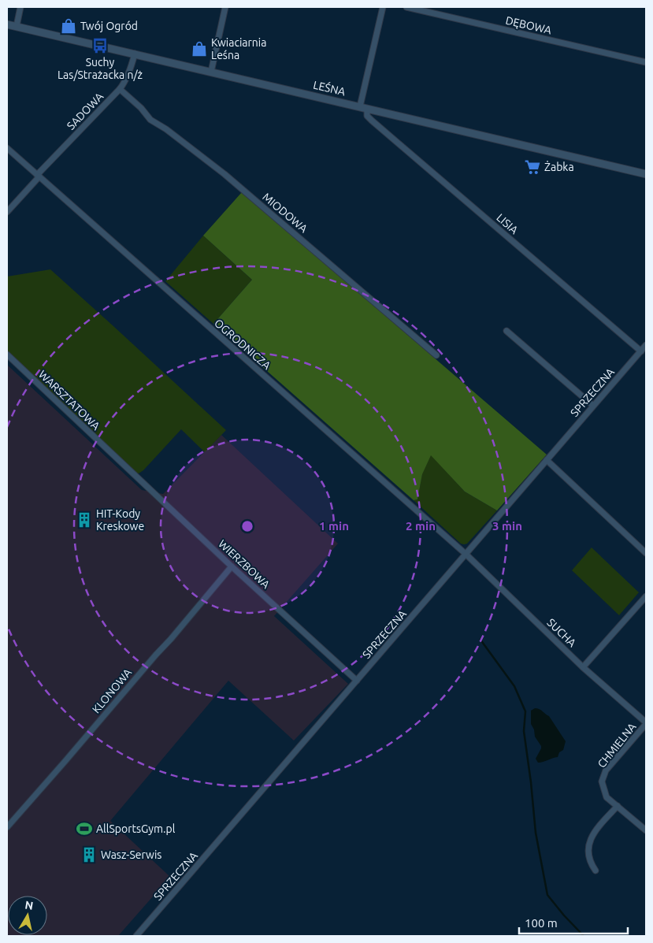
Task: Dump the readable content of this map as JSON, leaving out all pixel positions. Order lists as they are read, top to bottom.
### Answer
{
  "streets": {
    "street": [
      "DĘBOWA",
      "LEŚNA",
      "SADOWA",
      "MIODOWA",
      "LISIA",
      "OGRODNICZA",
      "SPRZECZNA",
      "WARSZTATOWA",
      "WIERZBOWA",
      "SUCHA",
      "KLONOWA",
      "CHMIELNA"
    ]
  },
  "crossings": [
    ["LEŚNA", "SADOWA"],
    ["LEŚNA", "LISIA"],
    ["SADOWA", "MIODOWA"],
    ["SADOWA", "OGRODNICZA"],
    ["LISIA", "SPRZECZNA"],
    ["OGRODNICZA", "SPRZECZNA"],
    ["OGRODNICZA", "SUCHA"],
    ["SPRZECZNA", "WIERZBOWA"],
    ["SPRZECZNA", "SUCHA"],
    ["WARSZTATOWA", "WIERZBOWA"],
    ["WIERZBOWA", "KLONOWA"],
    ["SUCHA", "CHMIELNA"]
  ],
  "places": {
    "shop": ["Twój Ogród", "Kwiaciarnia Leśna"],
    "bus stop": ["Suchy Las/Strażacka n/ż"],
    "supermarket": ["Żabka"],
    "building": ["HIT-Kody Kreskowe", "Wasz-Serwis"],
    "sports": ["AllSportsGym.pl"]
  },
  "scale_bar": "100 m",
  "north": "top",
  "rings": ["1 min", "2 min", "3 min"]
}
